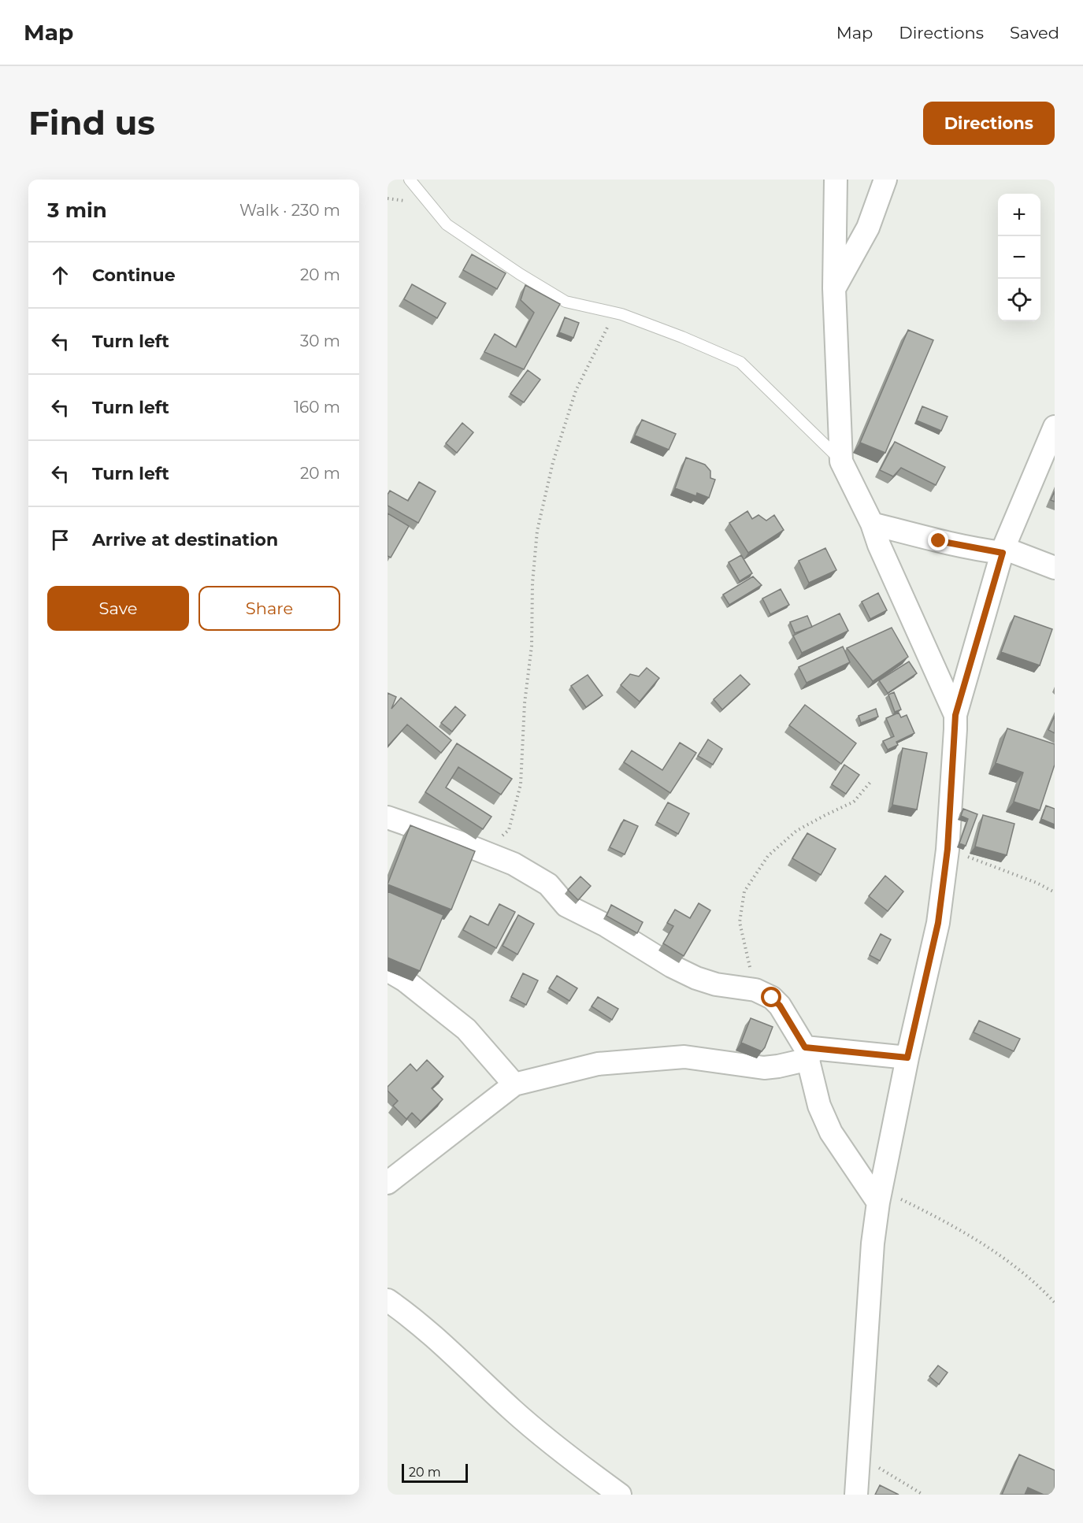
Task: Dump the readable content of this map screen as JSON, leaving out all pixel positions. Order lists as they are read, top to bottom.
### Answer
{
  "scale_bar": "20 m",
  "page": {
    "header": "Map",
    "nav": ["Map", "Directions", "Saved"],
    "buttons": [
      "Directions",
      ["Save", "Share"]
    ],
    "title": "Find us",
    "heading": ["3 min", "Walk · 230 m"],
    "map_buttons": ["+", "−"],
    "list": [
      ["Continue", "20 m"],
      ["Turn left", "30 m"],
      ["Turn left", "160 m"],
      ["Turn left", "20 m"],
      "Arrive at destination"
    ],
    "scale": "20 m"
  }
}
